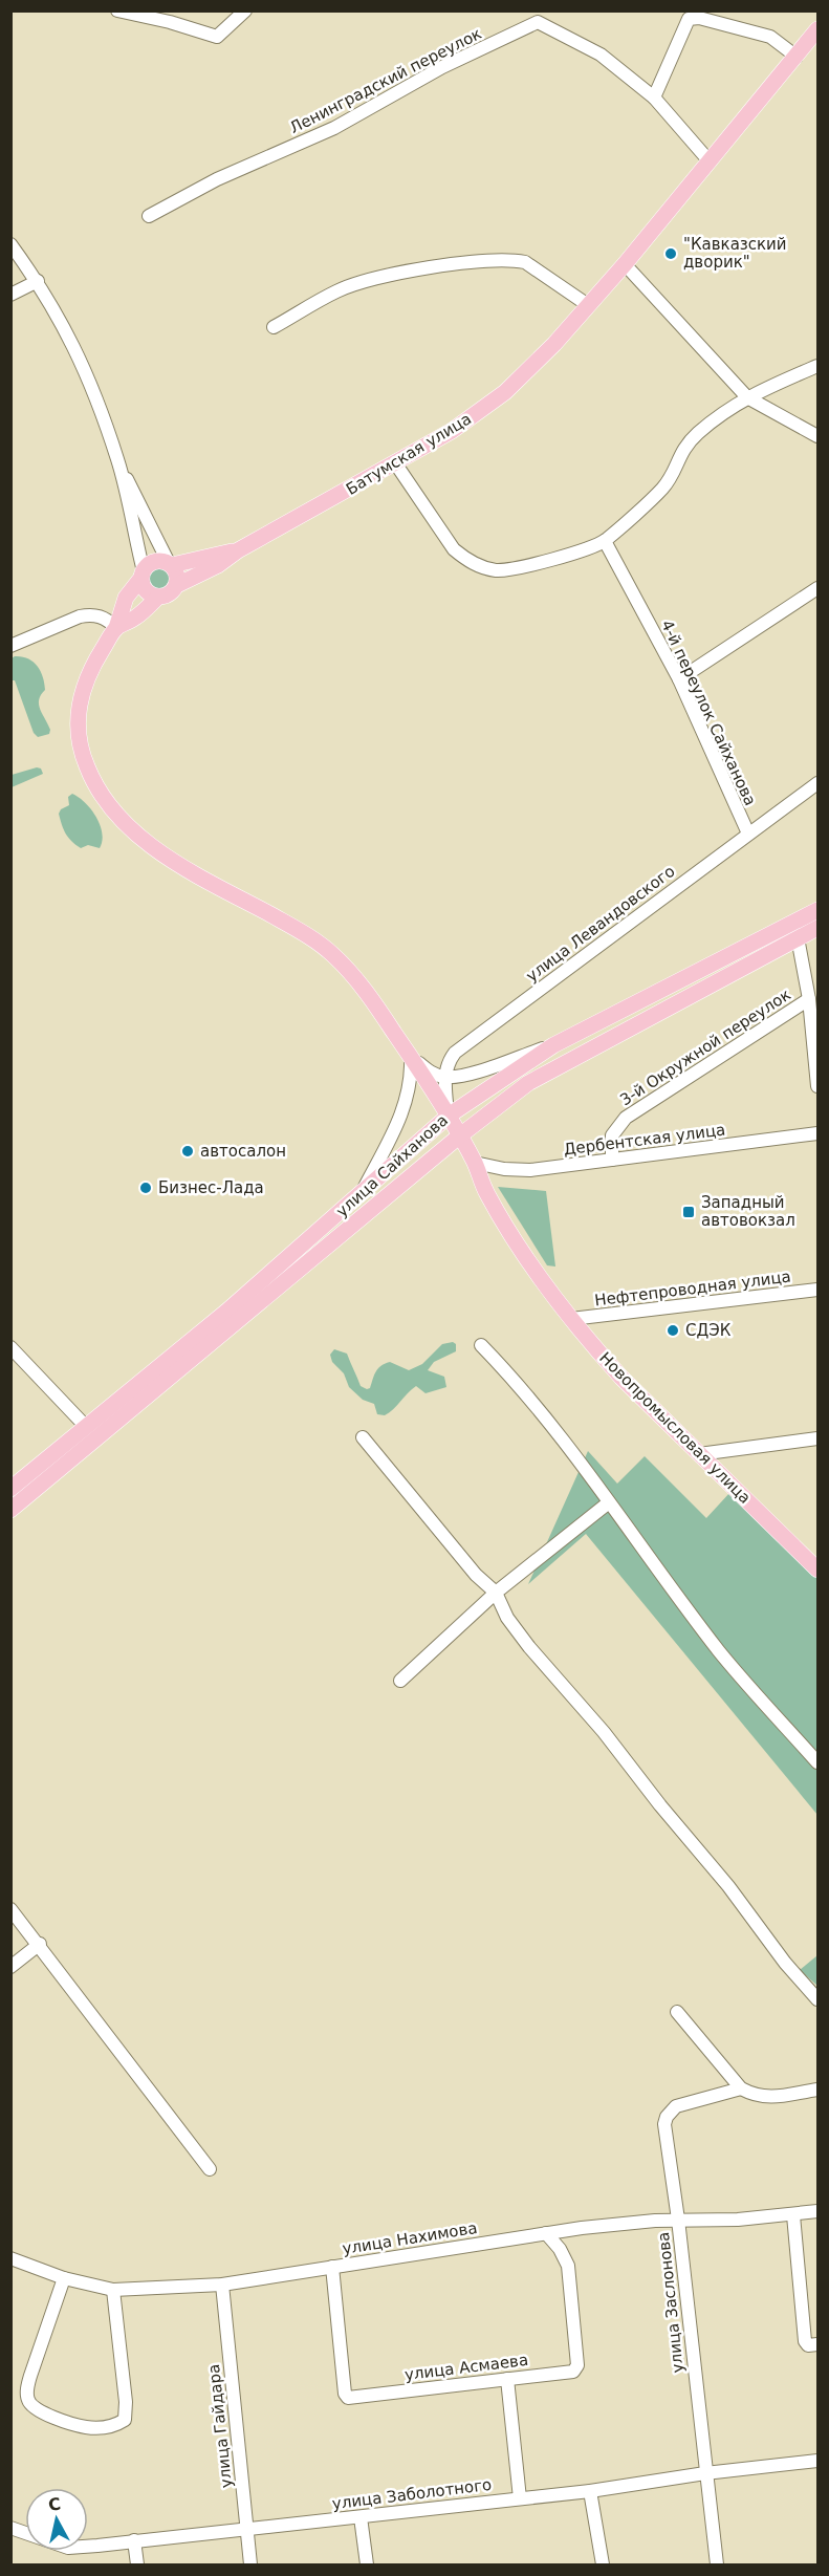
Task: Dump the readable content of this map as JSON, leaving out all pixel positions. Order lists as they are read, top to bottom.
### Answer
{
  "streets": {
    "main road": ["Батумская улица", "улица Сайханова", "Новопромысловая улица"],
    "street": [
      "Ленинградский переулок",
      "4-й переулок Сайханова",
      "улица Левандовского",
      "3-й Окружной переулок",
      "Дербентская улица",
      "Нефтепроводная улица",
      "улица Нахимова",
      "улица Заслонова",
      "улица Асмаева",
      "улица Гайдара",
      "улица Заболотного"
    ]
  },
  "crossings": [
    ["Ленинградский переулок", "Батумская улица"],
    ["4-й переулок Сайханова", "улица Левандовского"],
    ["3-й Окружной переулок", "Дербентская улица"],
    ["Дербентская улица", "Новопромысловая улица"],
    ["улица Сайханова", "Новопромысловая улица"],
    ["Нефтепроводная улица", "Новопромысловая улица"],
    ["улица Нахимова", "улица Заслонова"],
    ["улица Нахимова", "улица Асмаева"],
    ["улица Нахимова", "улица Гайдара"],
    ["улица Заслонова", "улица Заболотного"],
    ["улица Гайдара", "улица Заболотного"]
  ],
  "places": {
    "other": [
      "\"Кавказский дворик\"",
      "автосалон",
      "Бизнес-Лада",
      "СДЭК"
    ],
    "transit": ["Западный автовокзал"]
  },
  "north": "top"
}
